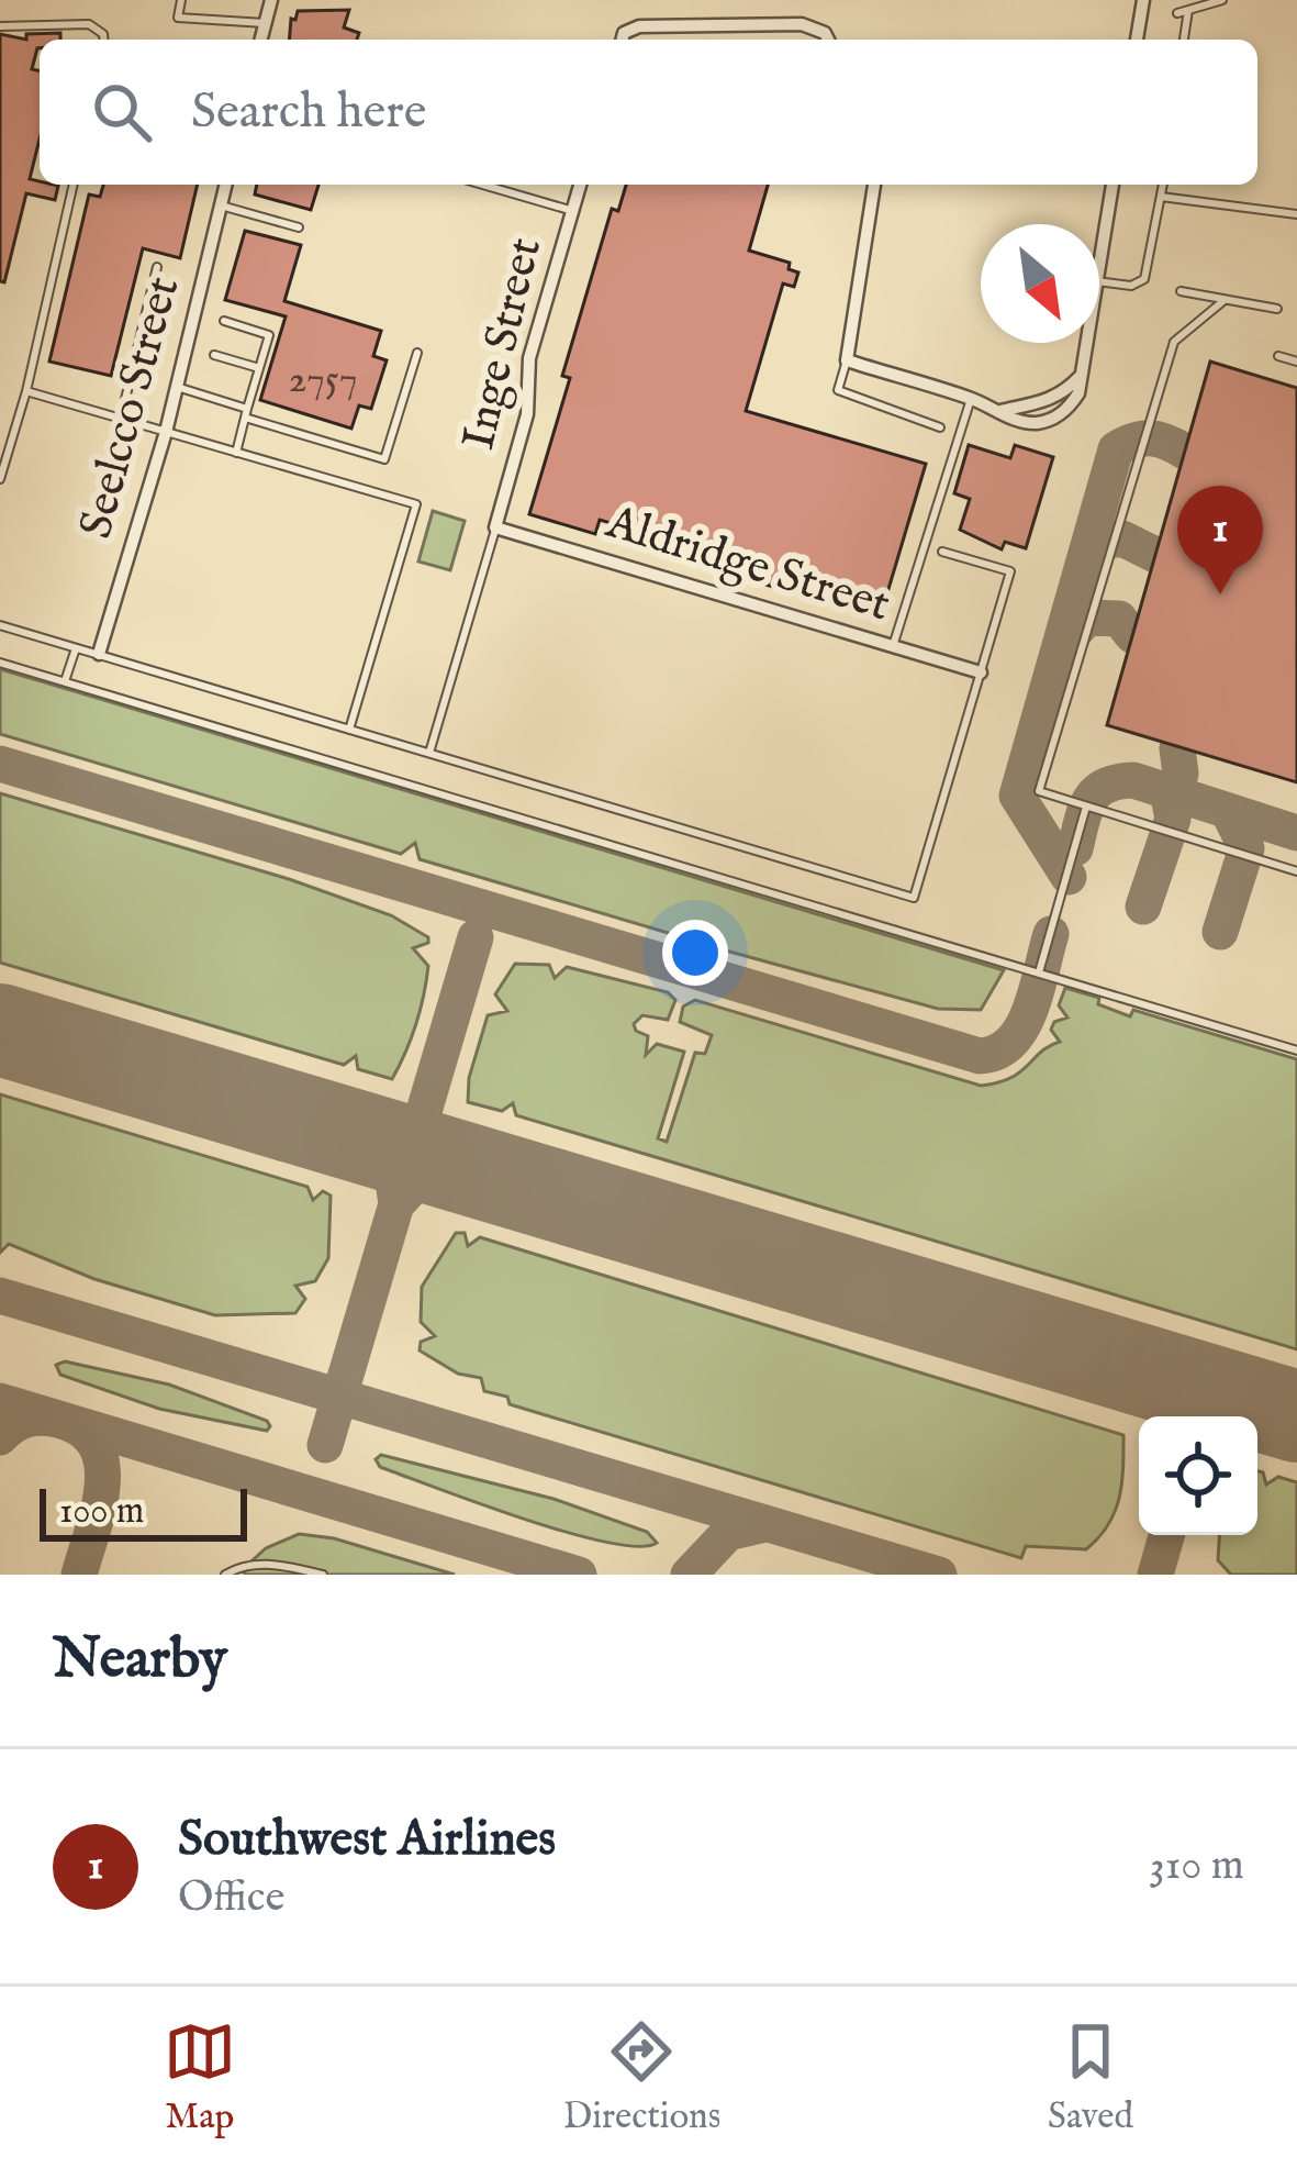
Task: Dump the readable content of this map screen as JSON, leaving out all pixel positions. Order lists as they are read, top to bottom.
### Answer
{
  "streets": {
    "street": ["Inge Street", "Seelcco Street", "Aldridge Street"]
  },
  "crossings": [
    ["Inge Street", "Aldridge Street"]
  ],
  "house_numbers": ["2757"],
  "scale_bar": "100 m",
  "north": "bottom right",
  "page": {
    "search": "Search here",
    "pins": "1",
    "scale": "100 m",
    "heading": "Nearby",
    "list": [
      {
        "mark": "1",
        "name": "Southwest Airlines",
        "note": "Office",
        "value": "310 m"
      }
    ],
    "nav": ["Map", "Directions", "Saved"]
  }
}
